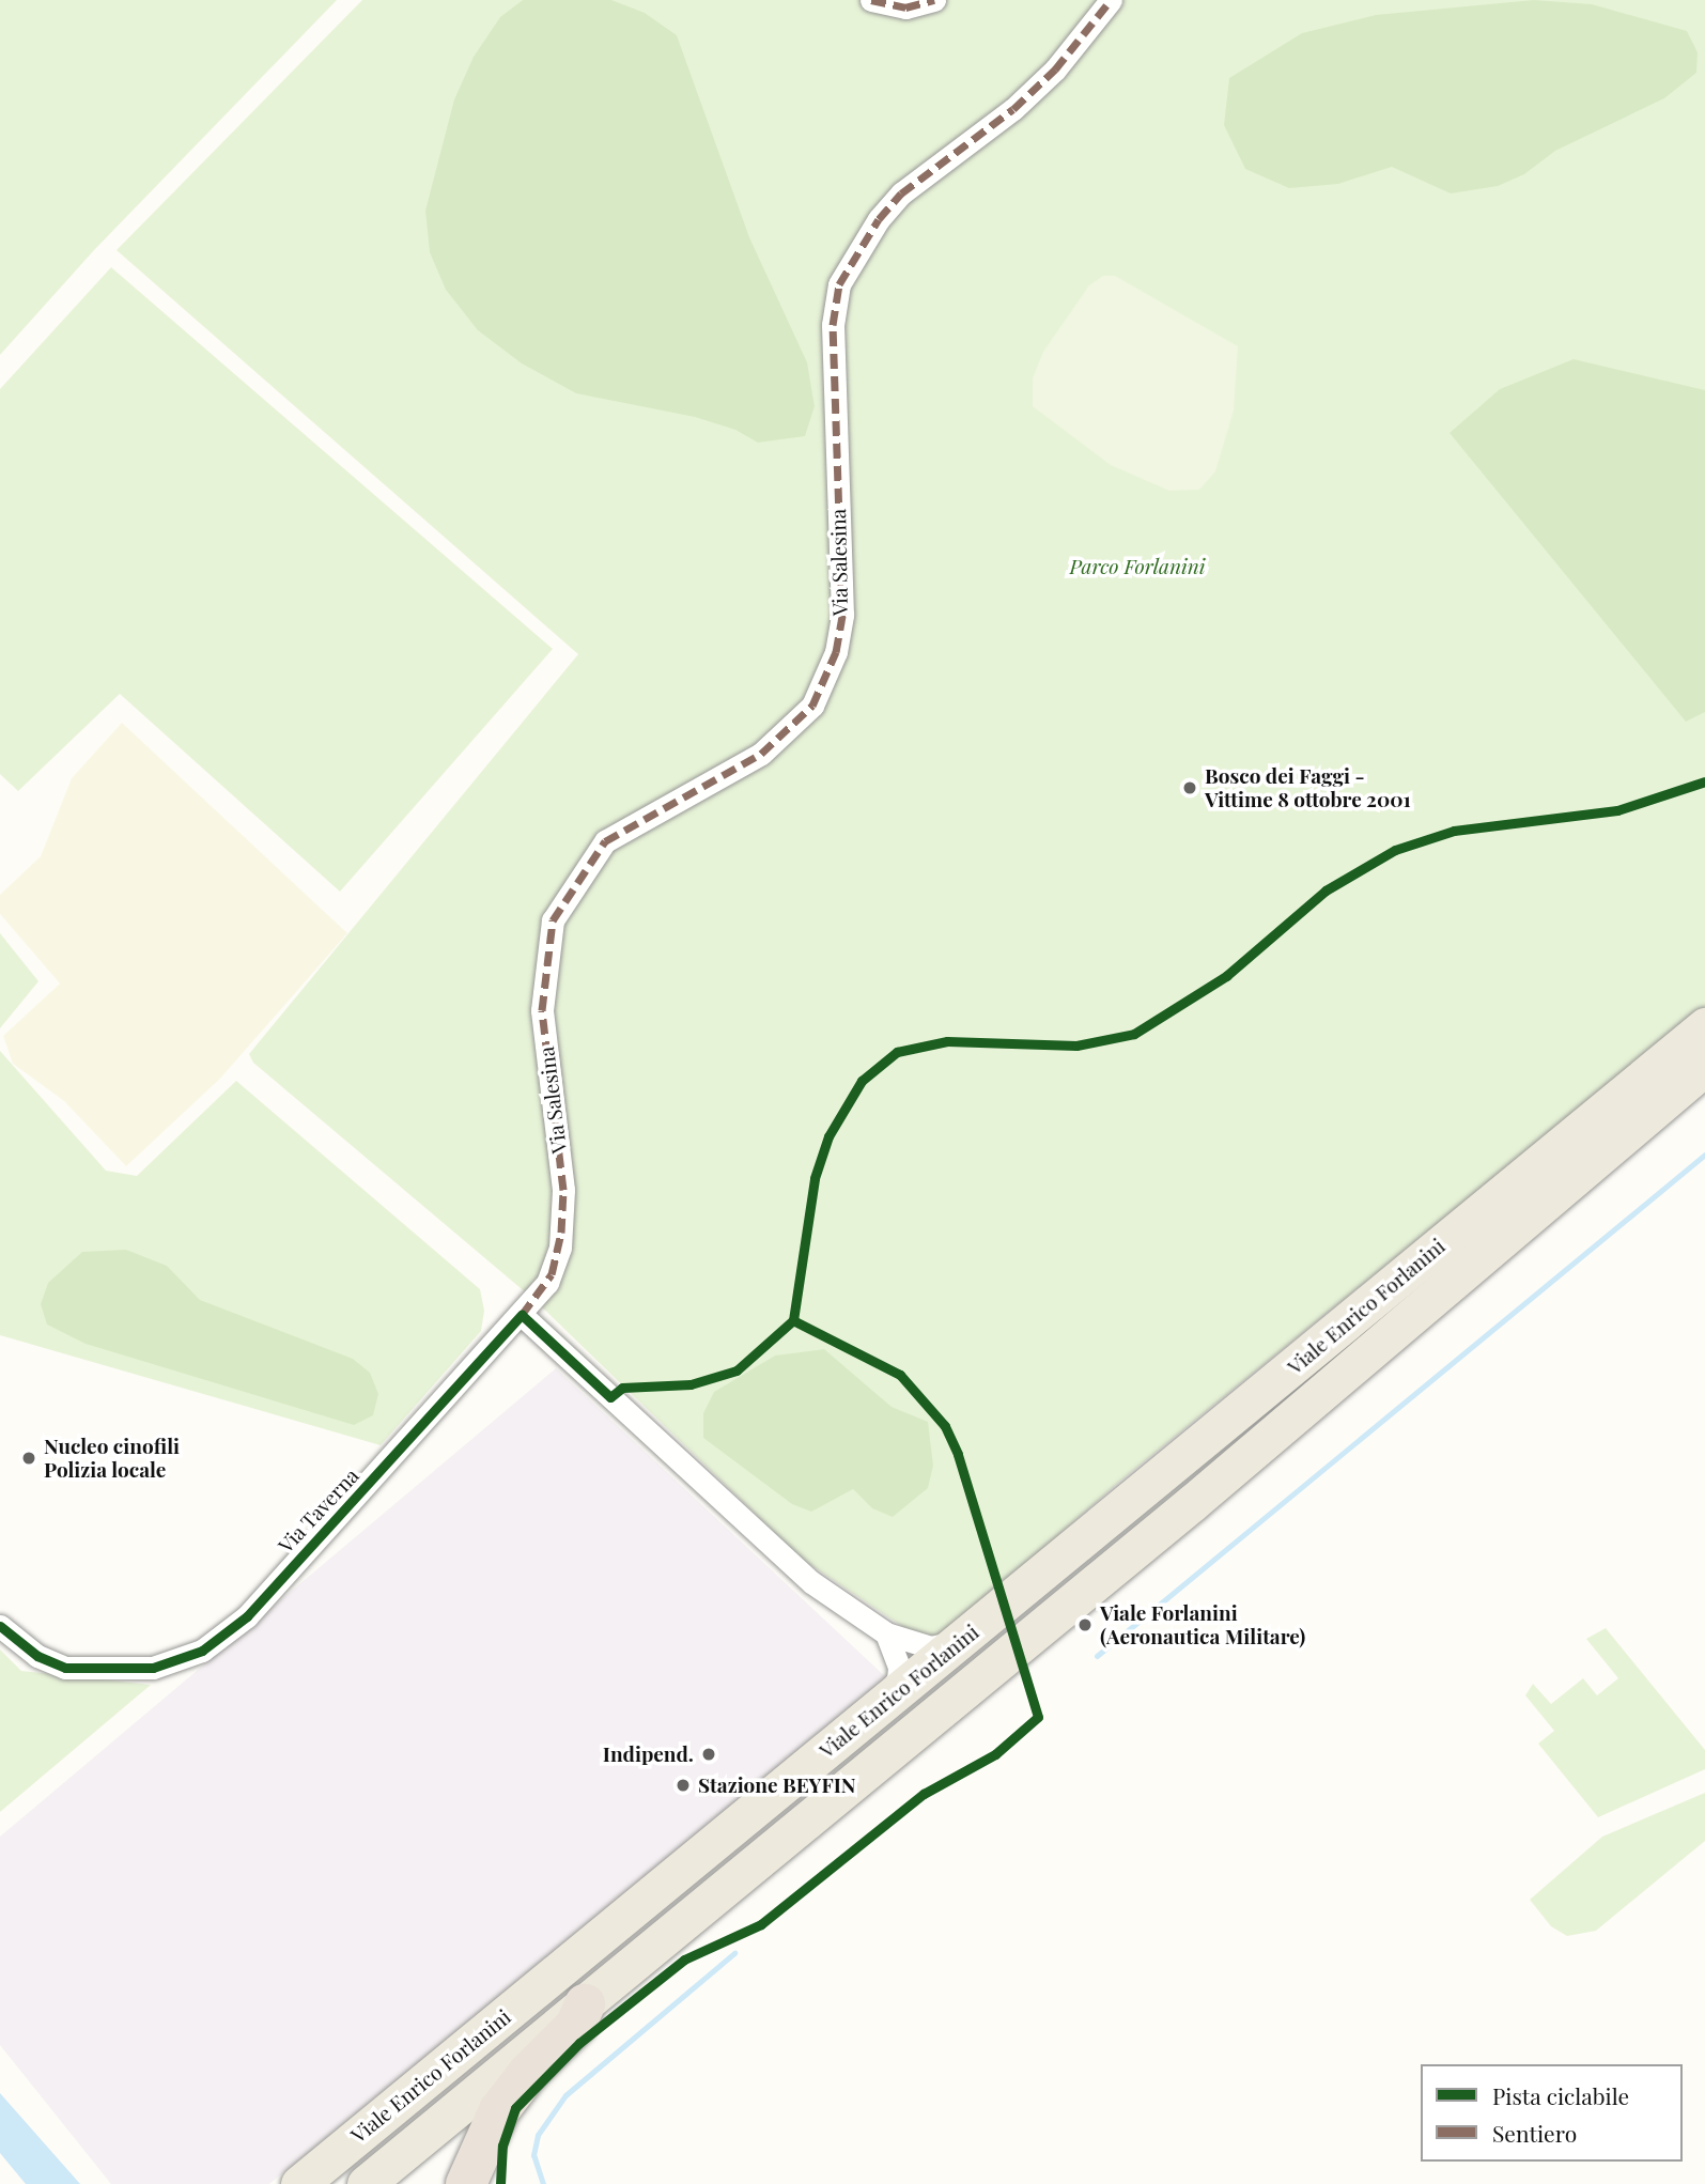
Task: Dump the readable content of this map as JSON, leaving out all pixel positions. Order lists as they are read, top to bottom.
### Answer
{
  "streets": {
    "main road": ["Viale Enrico Forlanini"],
    "street": ["Via Salesina", "Via Taverna"]
  },
  "crossings": [
    ["Via Salesina", "Via Taverna"]
  ],
  "parks": ["Parco Forlanini"],
  "places": [
    "Bosco dei Faggi - Vittime 8 ottobre 2001",
    "Nucleo cinofili Polizia locale",
    "Viale Forlanini (Aeronautica Militare)",
    "Indipend.",
    "Stazione BEYFIN"
  ],
  "legend": ["Pista ciclabile", "Sentiero"]
}
